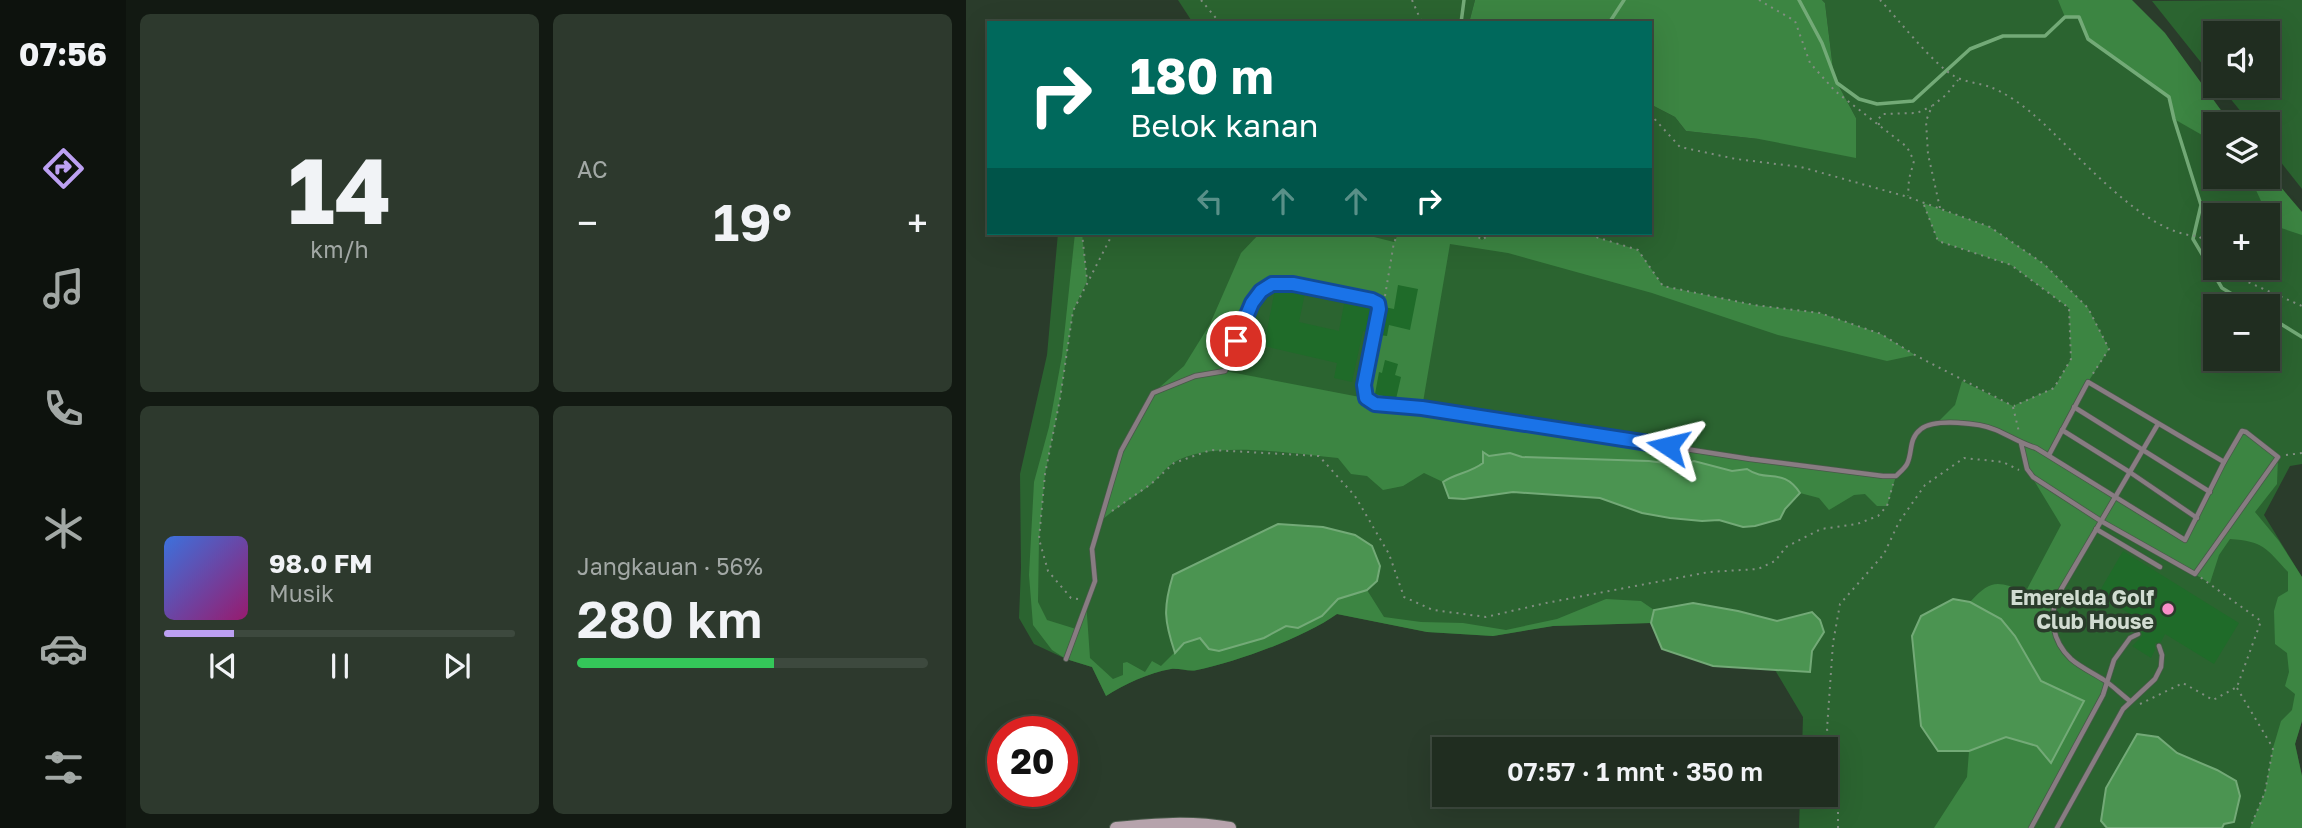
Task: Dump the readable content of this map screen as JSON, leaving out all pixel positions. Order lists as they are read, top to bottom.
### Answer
{
  "places": ["Emerelda Golf Club House"],
  "page": {
    "tabs": "07:56",
    "tile": [
      ["14", "km/h"],
      "AC",
      ["Jangkauan · 56%", "280 km"]
    ],
    "map_buttons": ["+", "−"],
    "turn": ["180 m", "Belok kanan"],
    "heat": ["−", "19°", "+"],
    "song": ["98.0 FM", "Musik"],
    "limit": "20",
    "trip": "07:57 · 1 mnt · 350 m"
  }
}
